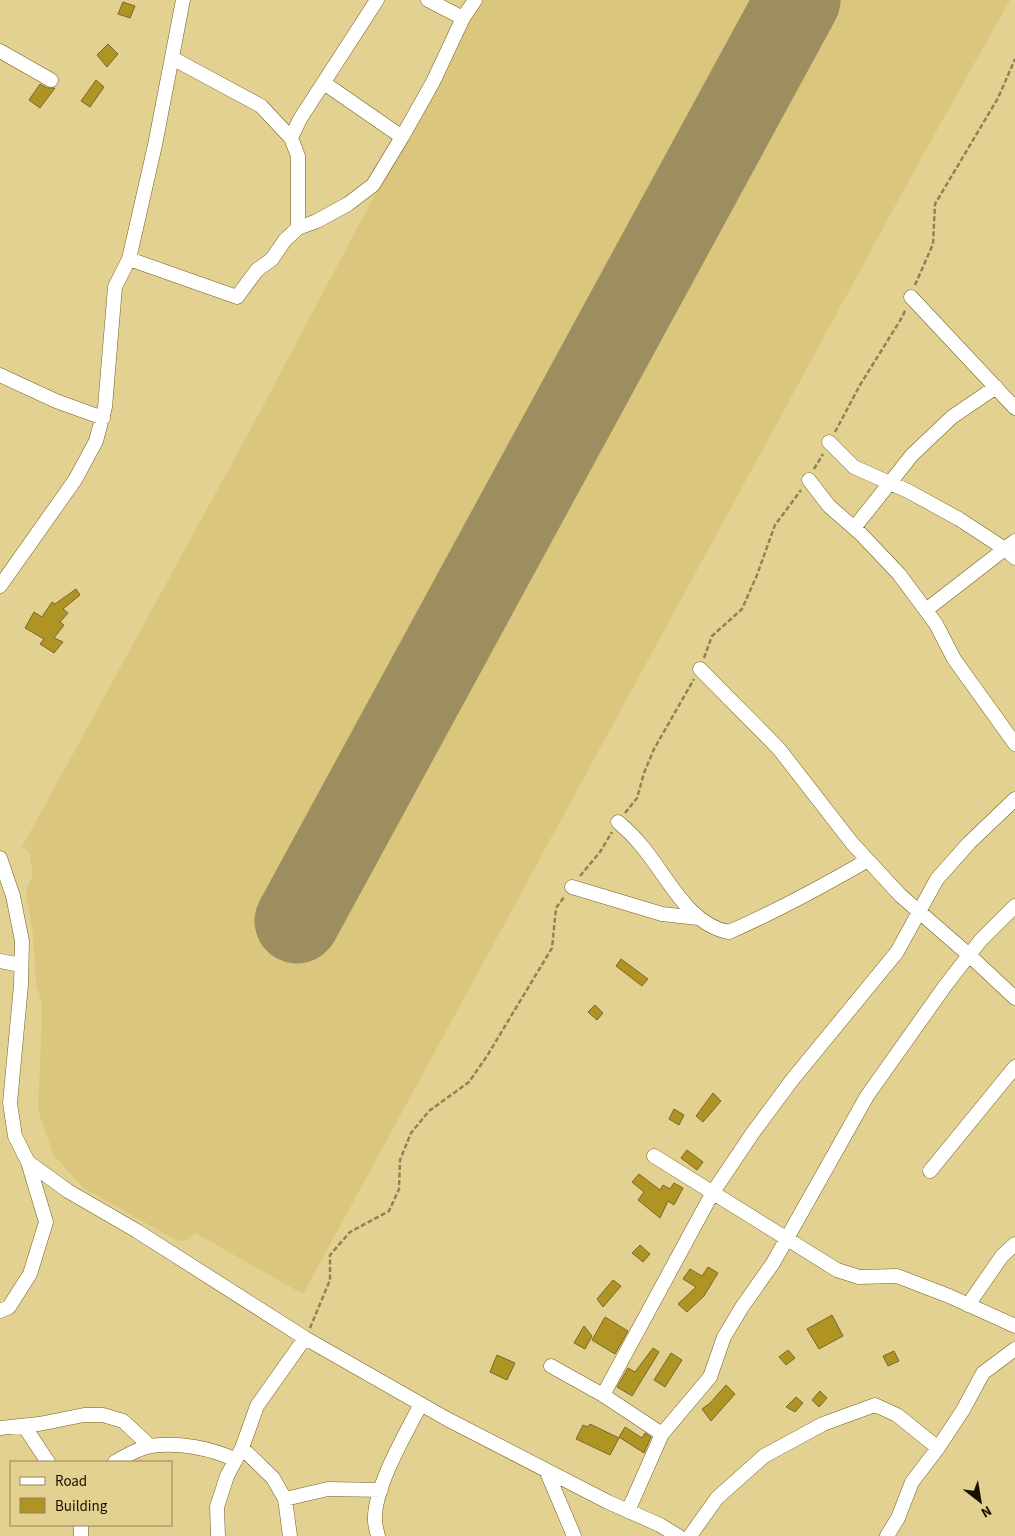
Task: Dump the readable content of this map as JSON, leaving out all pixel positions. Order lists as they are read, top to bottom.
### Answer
{
  "legend": ["Road", "Building"],
  "north": "bottom right"
}
